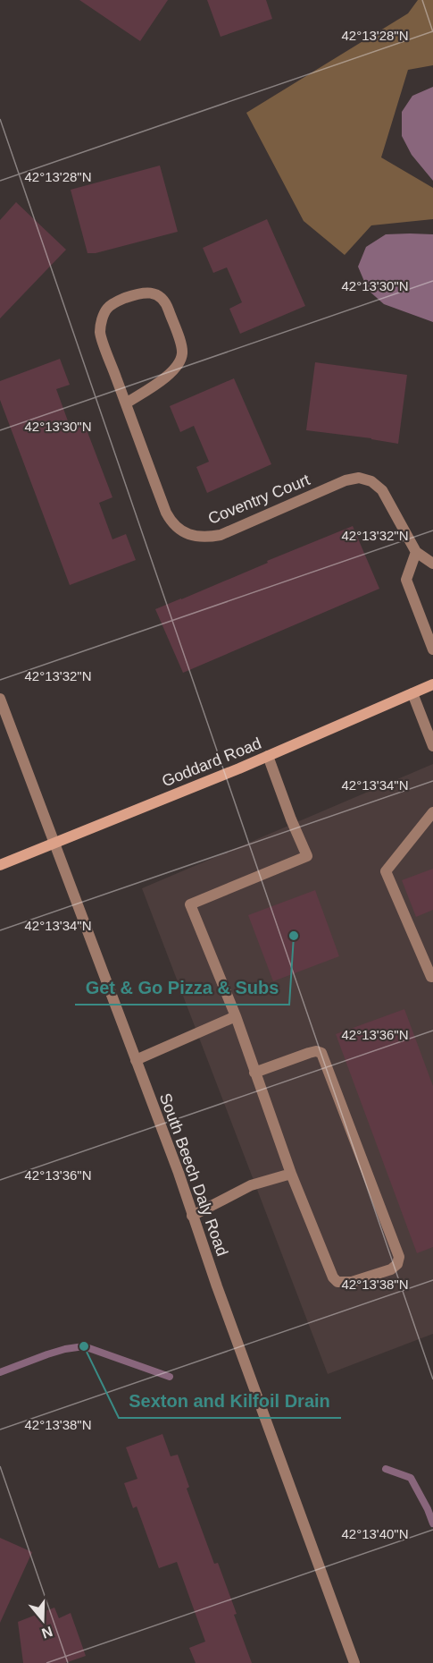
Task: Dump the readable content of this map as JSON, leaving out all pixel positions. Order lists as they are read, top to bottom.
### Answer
{
  "streets": {
    "main road": ["Goddard Road"],
    "street": ["Coventry Court", "South Beech Daly Road"]
  },
  "crossings": [
    ["Goddard Road", "South Beech Daly Road"]
  ],
  "places": ["Get & Go Pizza & Subs", "Sexton and Kilfoil Drain"],
  "north": "bottom",
  "coordinates": [
    "42°13'28\"N",
    "42°13'30\"N",
    "42°13'32\"N",
    "42°13'34\"N",
    "42°13'36\"N",
    "42°13'38\"N",
    "42°13'40\"N"
  ]
}
